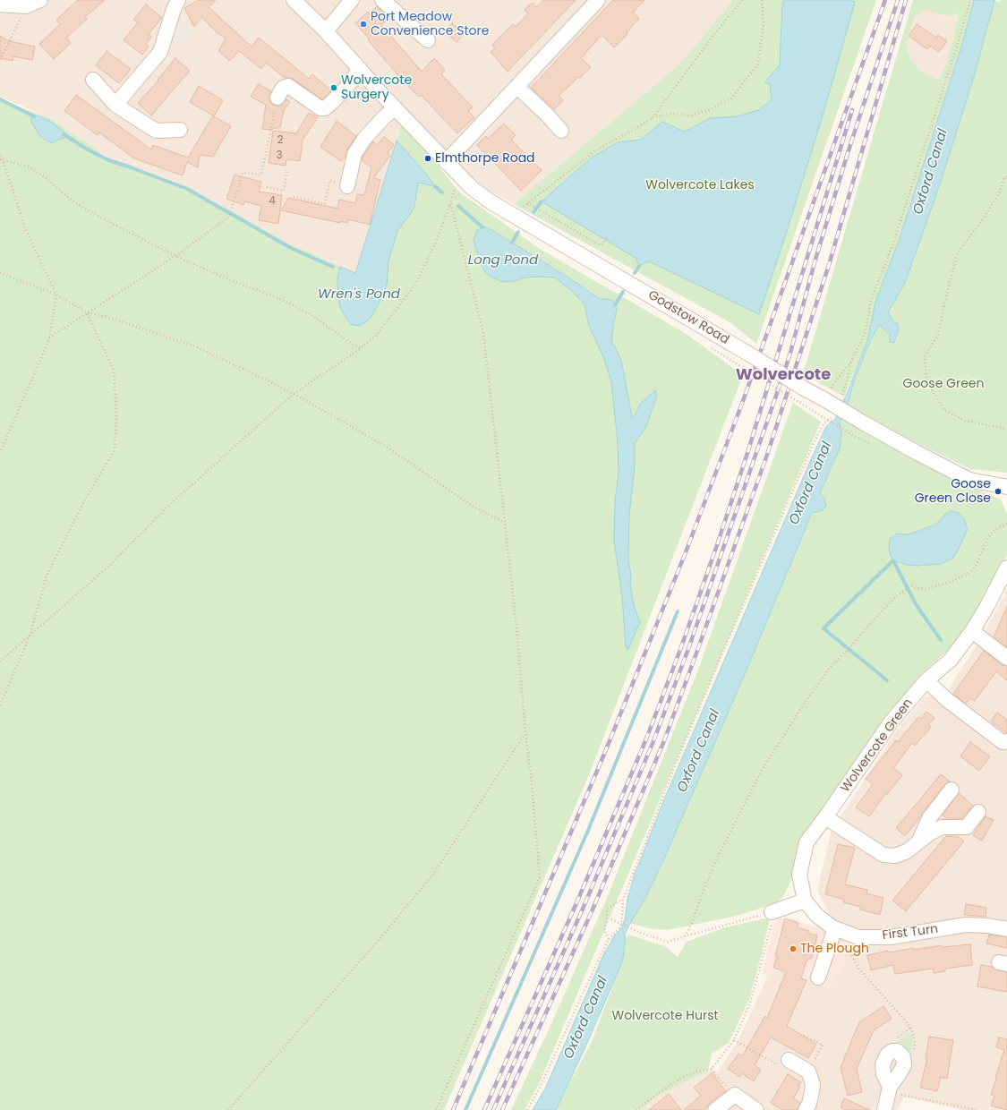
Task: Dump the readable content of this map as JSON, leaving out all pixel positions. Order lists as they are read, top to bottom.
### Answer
{
  "streets": {
    "street": ["Godstow Road", "Wolvercote Green", "First Turn"]
  },
  "crossings": [
    ["Wolvercote Green", "First Turn"]
  ],
  "districts": ["Wolvercote"],
  "water": ["Oxford Canal", "Long Pond", "Wren's Pond"],
  "parks": ["Wolvercote Lakes", "Goose Green", "Wolvercote Hurst"],
  "places": [
    "Port Meadow Convenience Store",
    "Wolvercote Surgery",
    "Elmthorpe Road",
    "Goose Green Close",
    "The Plough"
  ],
  "house_numbers": ["2", "3", "4"]
}
